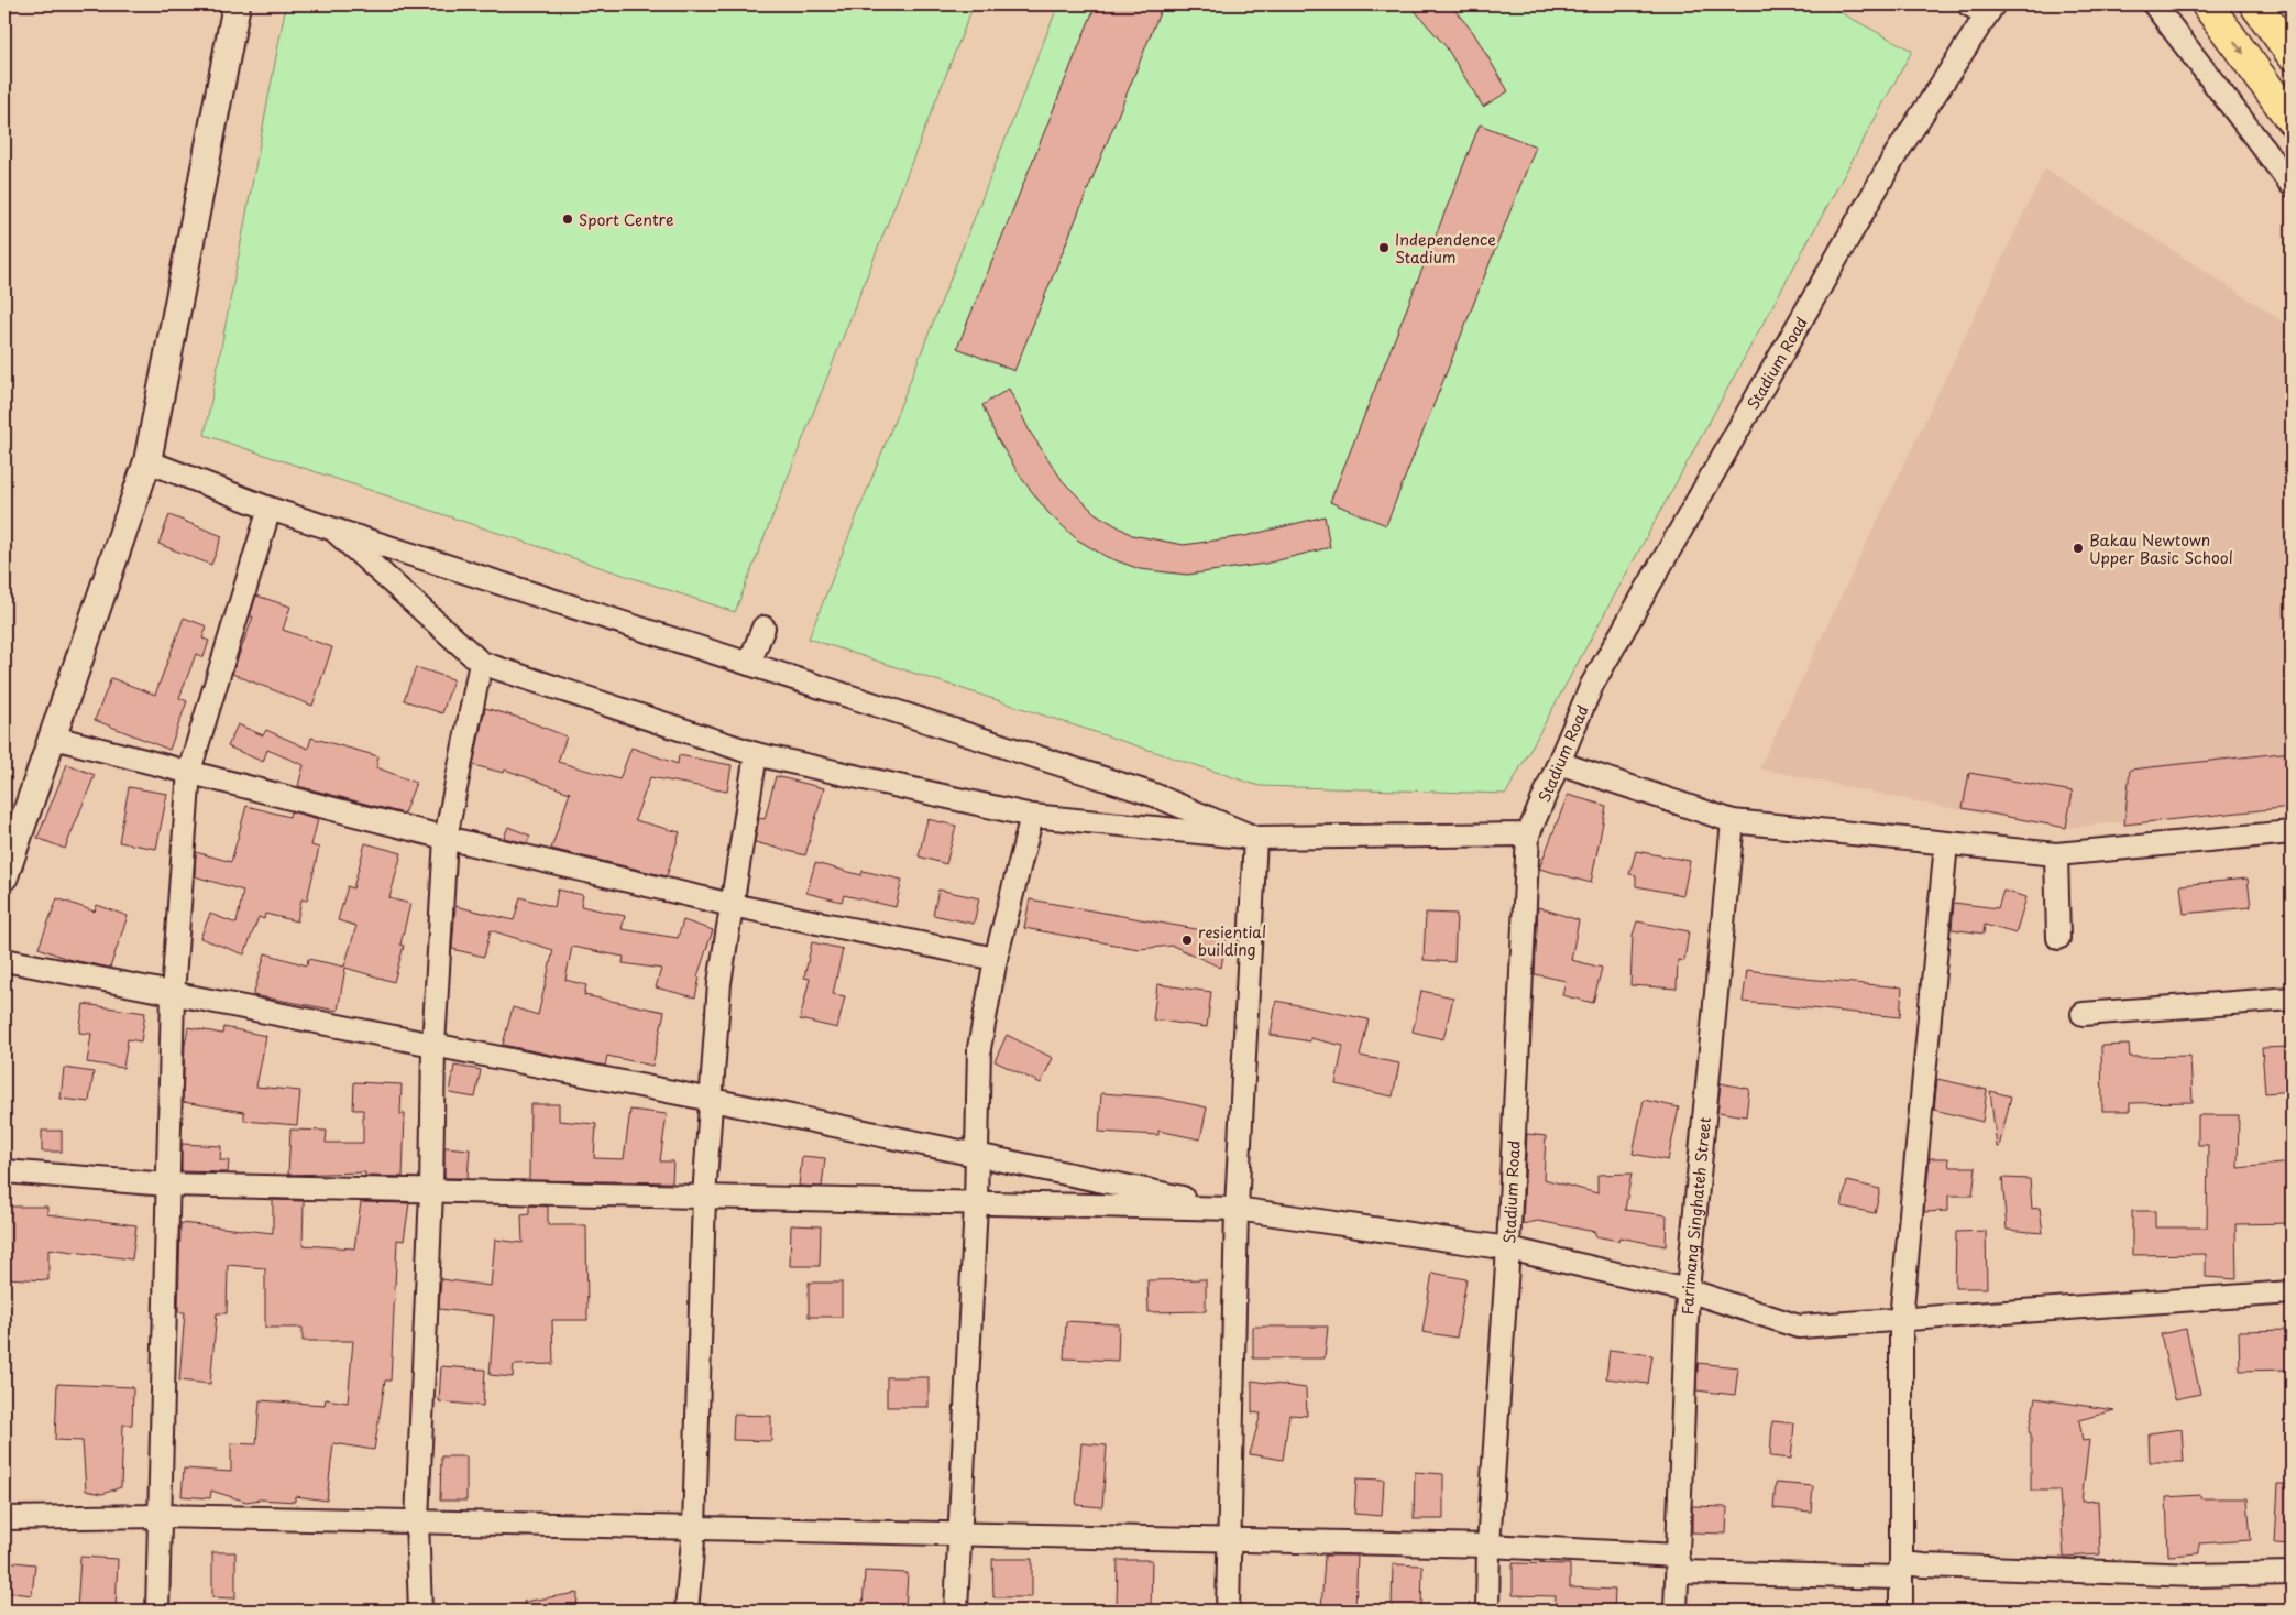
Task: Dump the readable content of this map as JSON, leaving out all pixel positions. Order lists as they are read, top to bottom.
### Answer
{
  "streets": {
    "street": ["Stadium Road", "Farimang Singhateh Street"]
  },
  "places": [
    "Sport Centre",
    "Independence Stadium",
    "Bakau Newtown Upper Basic School",
    "resiential building"
  ]
}
